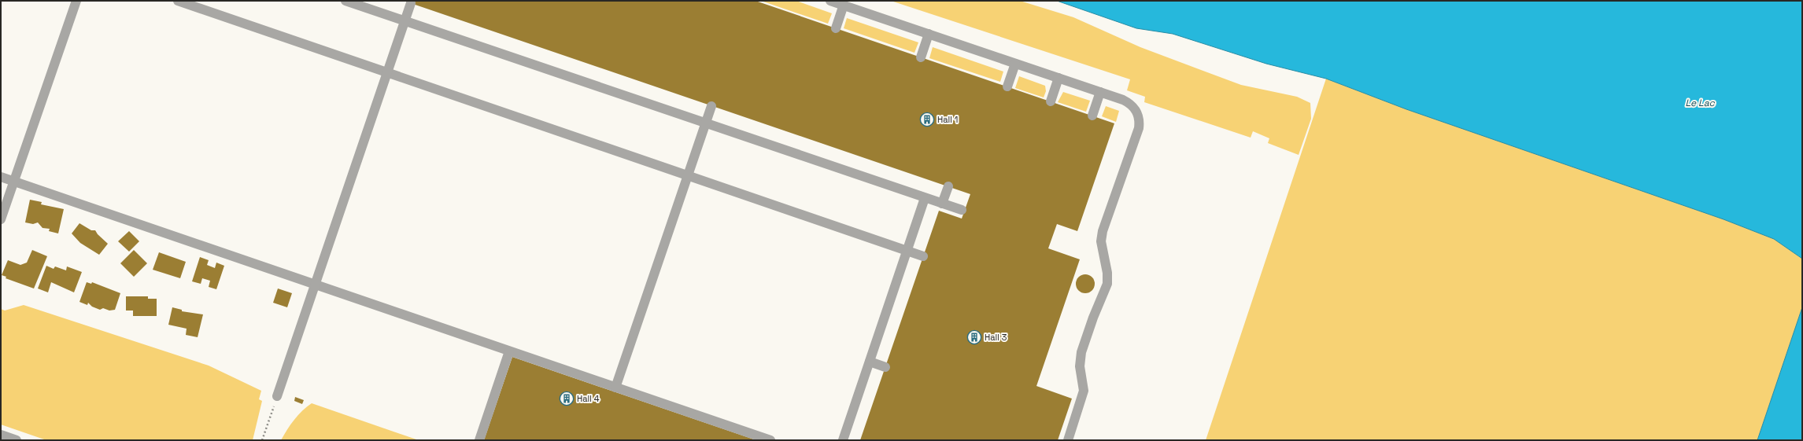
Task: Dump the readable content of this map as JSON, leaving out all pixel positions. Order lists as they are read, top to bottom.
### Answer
{
  "water": ["Le Lac"],
  "places": {
    "building": ["Hall 1", "Hall 3", "Hall 4"]
  }
}
